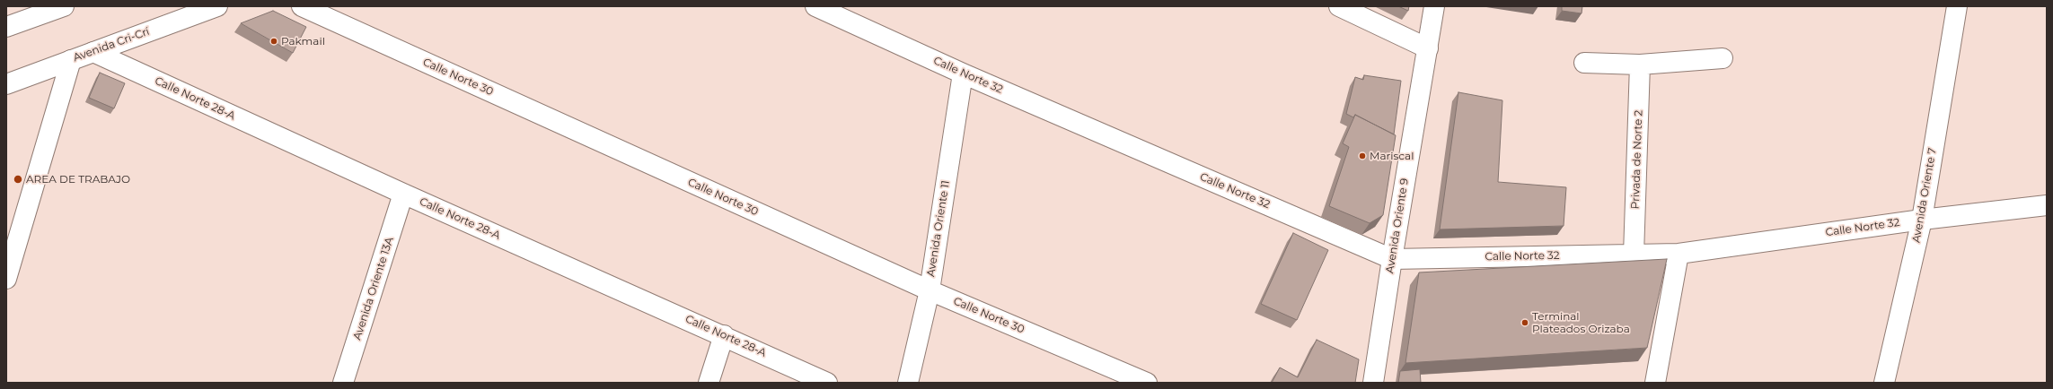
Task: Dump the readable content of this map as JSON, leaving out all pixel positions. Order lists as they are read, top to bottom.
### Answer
{
  "streets": {
    "street": [
      "Avenida Cri-Crí",
      "Calle Norte 32",
      "Calle Norte 30",
      "Calle Norte 28-A",
      "Privada de Norte 2",
      "Avenida Oriente 7",
      "Avenida Oriente 9",
      "Avenida Oriente 11",
      "Avenida Oriente 13A"
    ]
  },
  "crossings": [
    ["Avenida Cri-Crí", "Calle Norte 28-A"],
    ["Calle Norte 32", "Privada de Norte 2"],
    ["Calle Norte 32", "Avenida Oriente 7"],
    ["Calle Norte 32", "Avenida Oriente 9"],
    ["Calle Norte 32", "Avenida Oriente 11"],
    ["Calle Norte 30", "Avenida Oriente 11"],
    ["Calle Norte 28-A", "Avenida Oriente 13A"]
  ],
  "places": [
    "Pakmail",
    "Mariscal",
    "AREA DE TRABAJO",
    "Terminal Plateados Orizaba"
  ]
}
